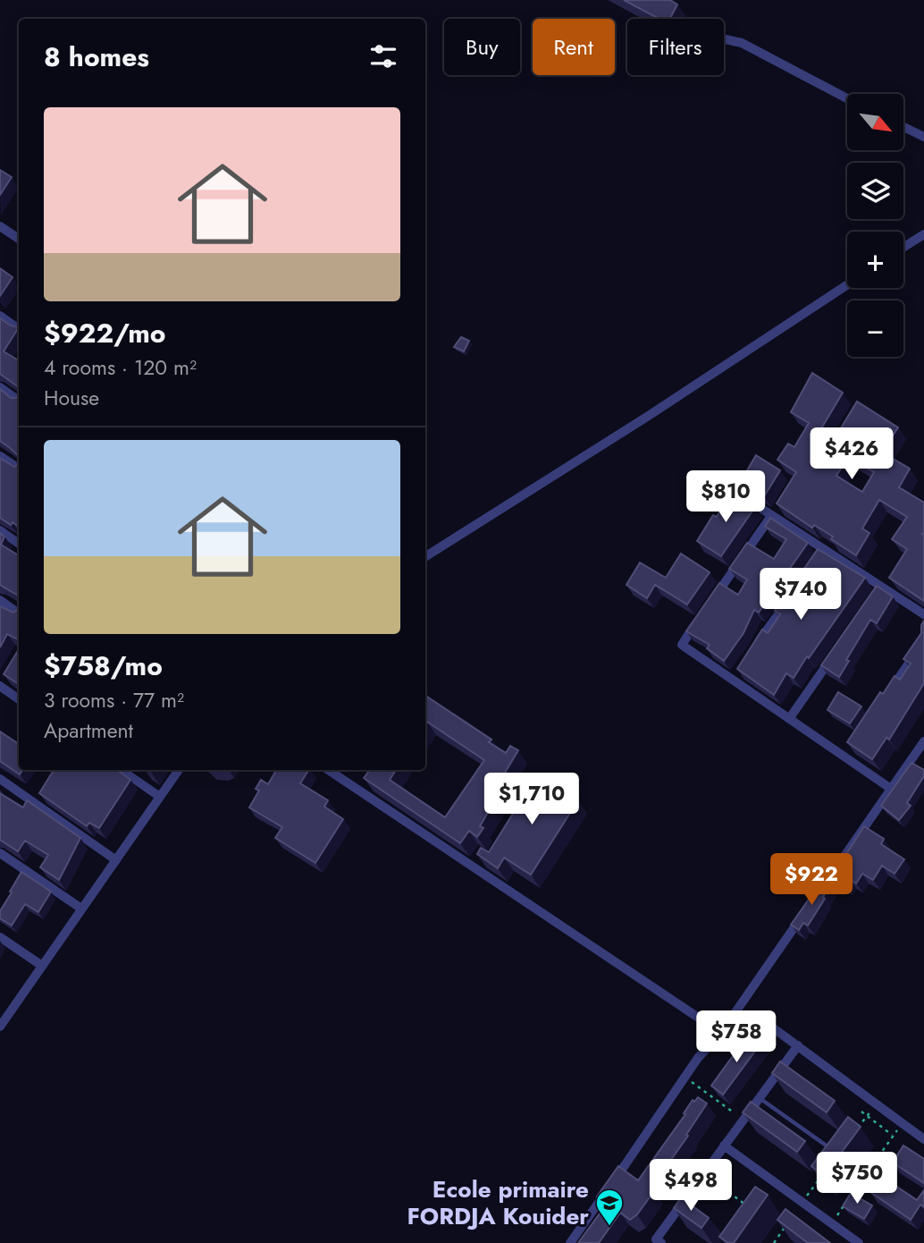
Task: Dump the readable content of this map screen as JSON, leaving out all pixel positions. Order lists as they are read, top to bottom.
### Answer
{
  "places": {
    "school or university": ["Ecole primaire FORDJA Kouider"]
  },
  "north": "bottom right",
  "page": {
    "chip": ["Buy", "Rent", "Filters"],
    "heading": "8 homes",
    "map_buttons": ["+", "−"],
    "list": [
      {
        "name": "$922/mo",
        "note": "4 rooms · 120 m² · House"
      },
      {
        "name": "$758/mo",
        "note": "3 rooms · 77 m² · Apartment"
      }
    ],
    "price": [
      "$426",
      "$810",
      "$740",
      "$1,710",
      "$922",
      "$758",
      "$750",
      "$498"
    ]
  }
}
